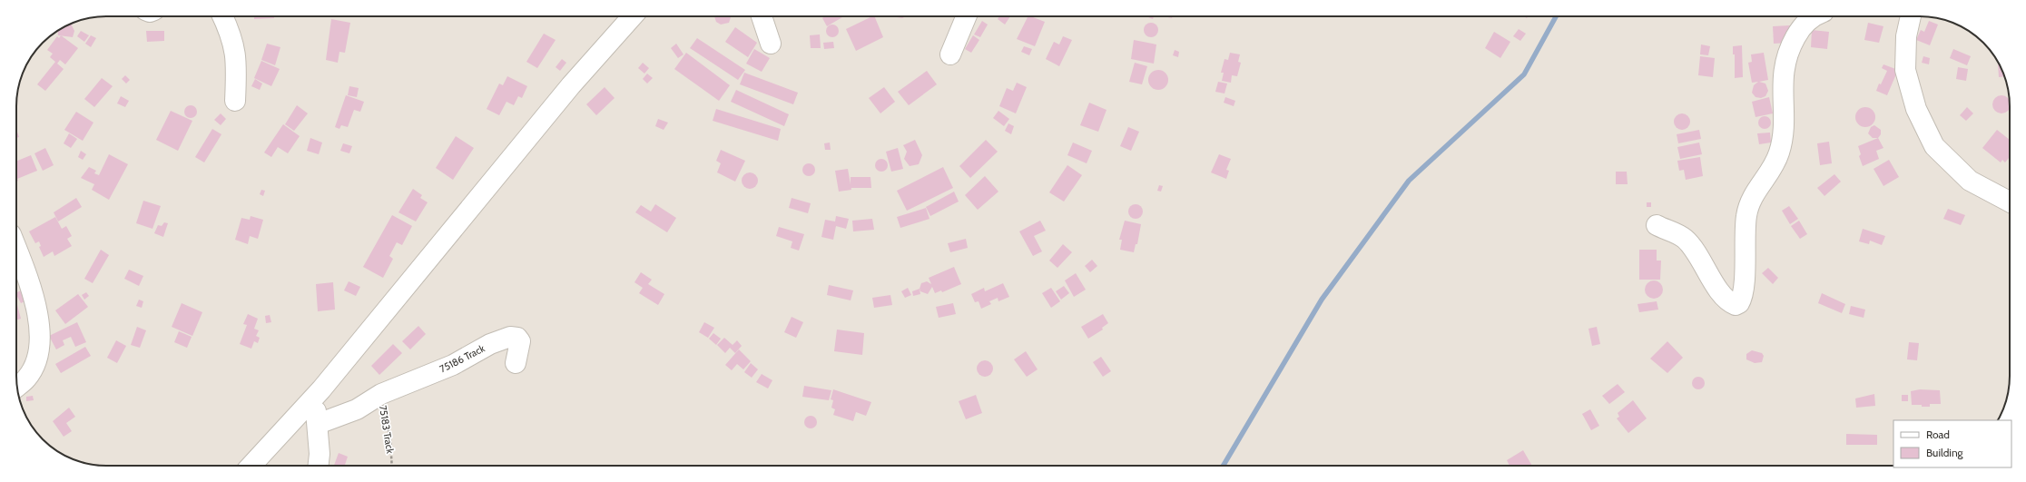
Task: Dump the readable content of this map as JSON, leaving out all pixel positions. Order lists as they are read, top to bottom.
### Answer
{
  "streets": {
    "street": ["75186 Track", "75183 Track"]
  },
  "crossings": [
    ["75186 Track", "75183 Track"]
  ],
  "legend": ["Road", "Building"]
}
